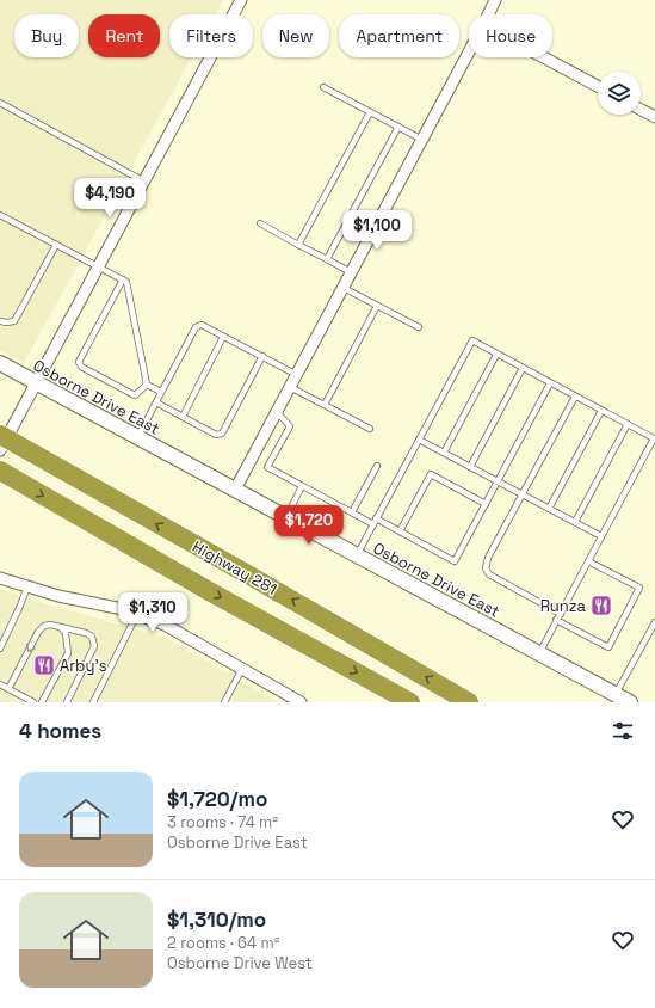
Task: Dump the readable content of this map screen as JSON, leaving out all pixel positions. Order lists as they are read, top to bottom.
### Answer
{
  "streets": {
    "highway": ["Highway 281"],
    "street": ["Osborne Drive East"]
  },
  "places": {
    "restaurant": ["Runza", "Arby's"]
  },
  "page": {
    "chip": [
      "Buy",
      "Rent",
      "Filters",
      "New",
      "Apartment",
      "House"
    ],
    "price": [
      "$4,190",
      "$1,100",
      "$1,720",
      "$1,310"
    ],
    "heading": "4 homes",
    "list": [
      {
        "name": "$1,720/mo",
        "note": "3 rooms · 74 m² · Osborne Drive East"
      },
      {
        "name": "$1,310/mo",
        "note": "2 rooms · 64 m² · Osborne Drive West"
      }
    ]
  }
}
